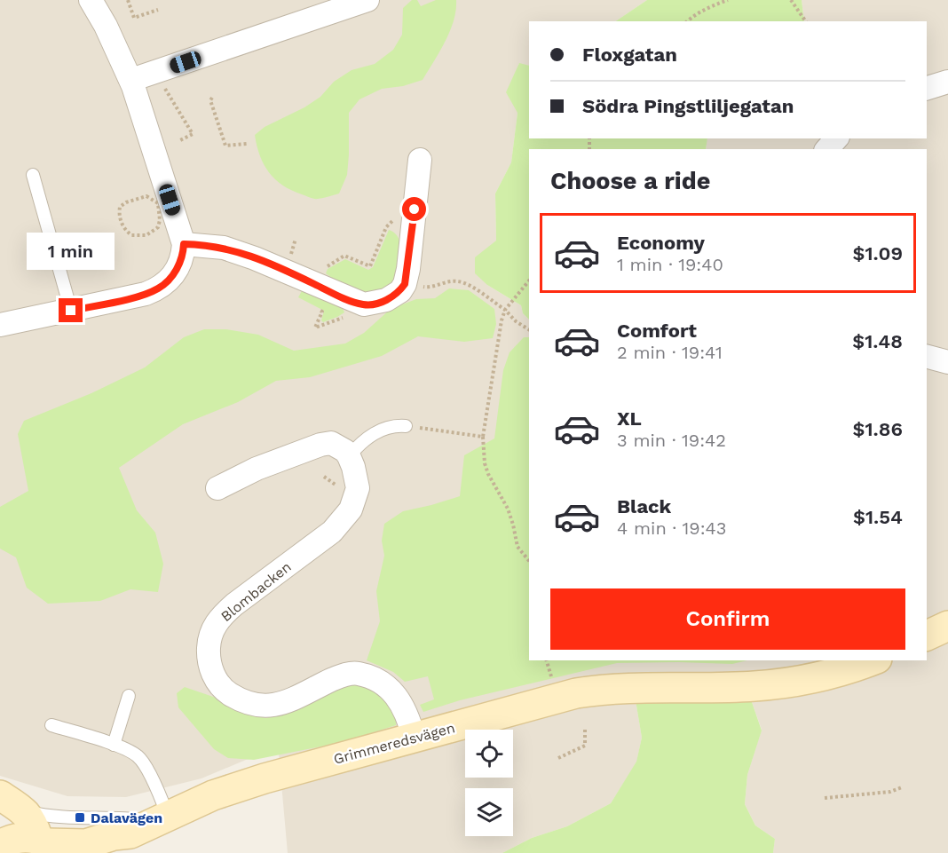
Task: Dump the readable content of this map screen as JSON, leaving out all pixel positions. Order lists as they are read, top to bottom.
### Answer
{
  "streets": {
    "street": ["Blombacken", "Grimmeredsvägen"]
  },
  "crossings": [
    ["Blombacken", "Grimmeredsvägen"]
  ],
  "places": {
    "transit": ["Dalavägen"]
  },
  "page": {
    "banner": ["Floxgatan", "Södra Pingstliljegatan"],
    "heading": "Choose a ride",
    "list": [
      {
        "name": "Economy",
        "note": "1 min · 19:40",
        "value": "$1.09"
      },
      {
        "name": "Comfort",
        "note": "2 min · 19:41",
        "value": "$1.48"
      },
      {
        "name": "XL",
        "note": "3 min · 19:42",
        "value": "$1.86"
      },
      {
        "name": "Black",
        "note": "4 min · 19:43",
        "value": "$1.54"
      }
    ],
    "bubble": "1 min",
    "buttons": "Confirm"
  }
}
